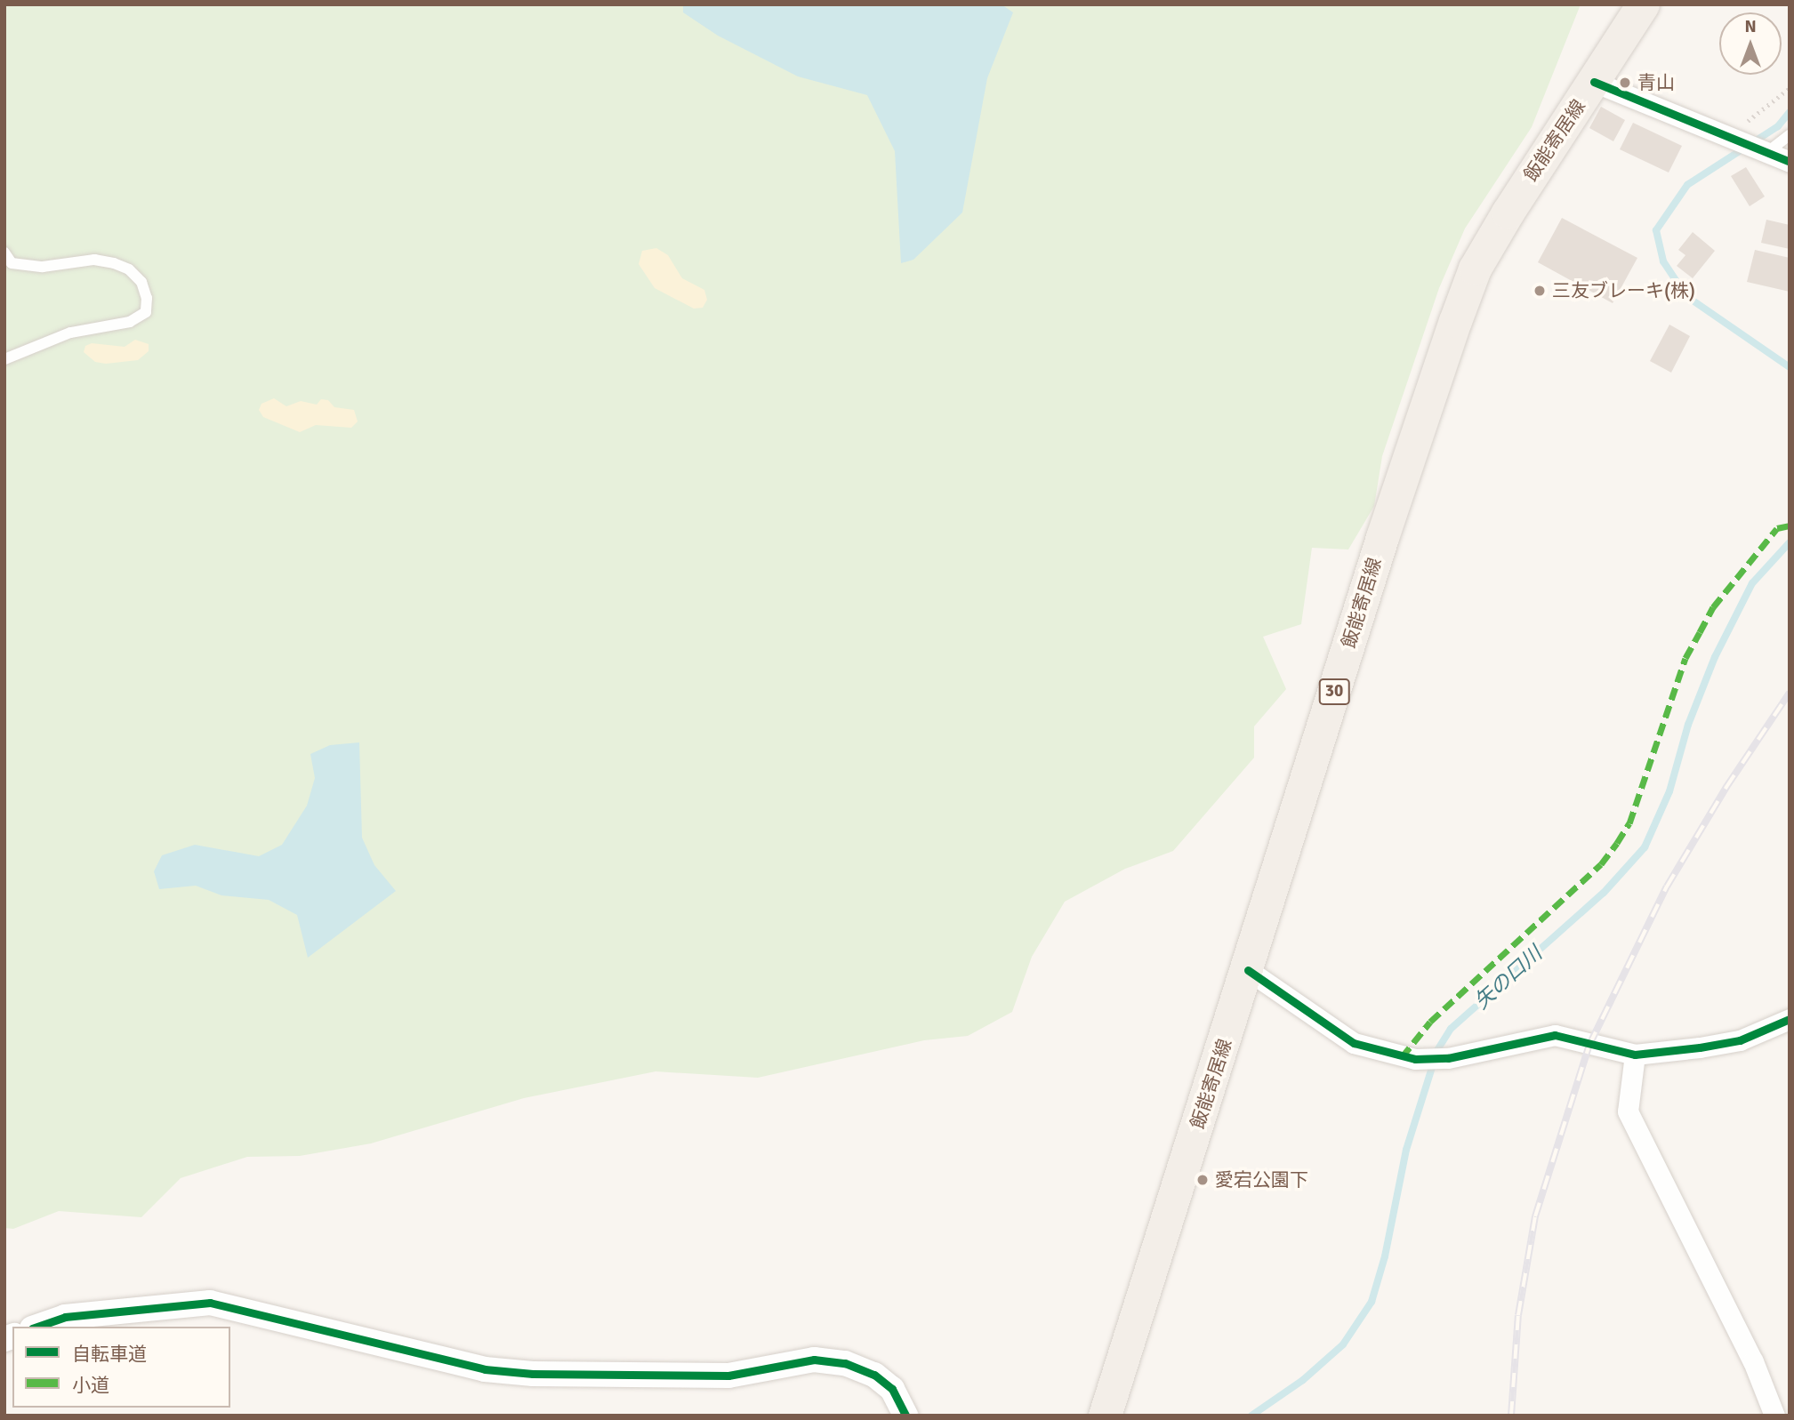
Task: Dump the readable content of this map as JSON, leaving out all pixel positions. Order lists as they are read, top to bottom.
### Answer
{
  "streets": {
    "main road": ["飯能寄居線", "30"]
  },
  "water": ["矢の口川"],
  "places": ["青山", "三友ブレーキ(株)", "愛宕公園下"],
  "legend": ["自転車道", "小道"],
  "north": "top"
}
